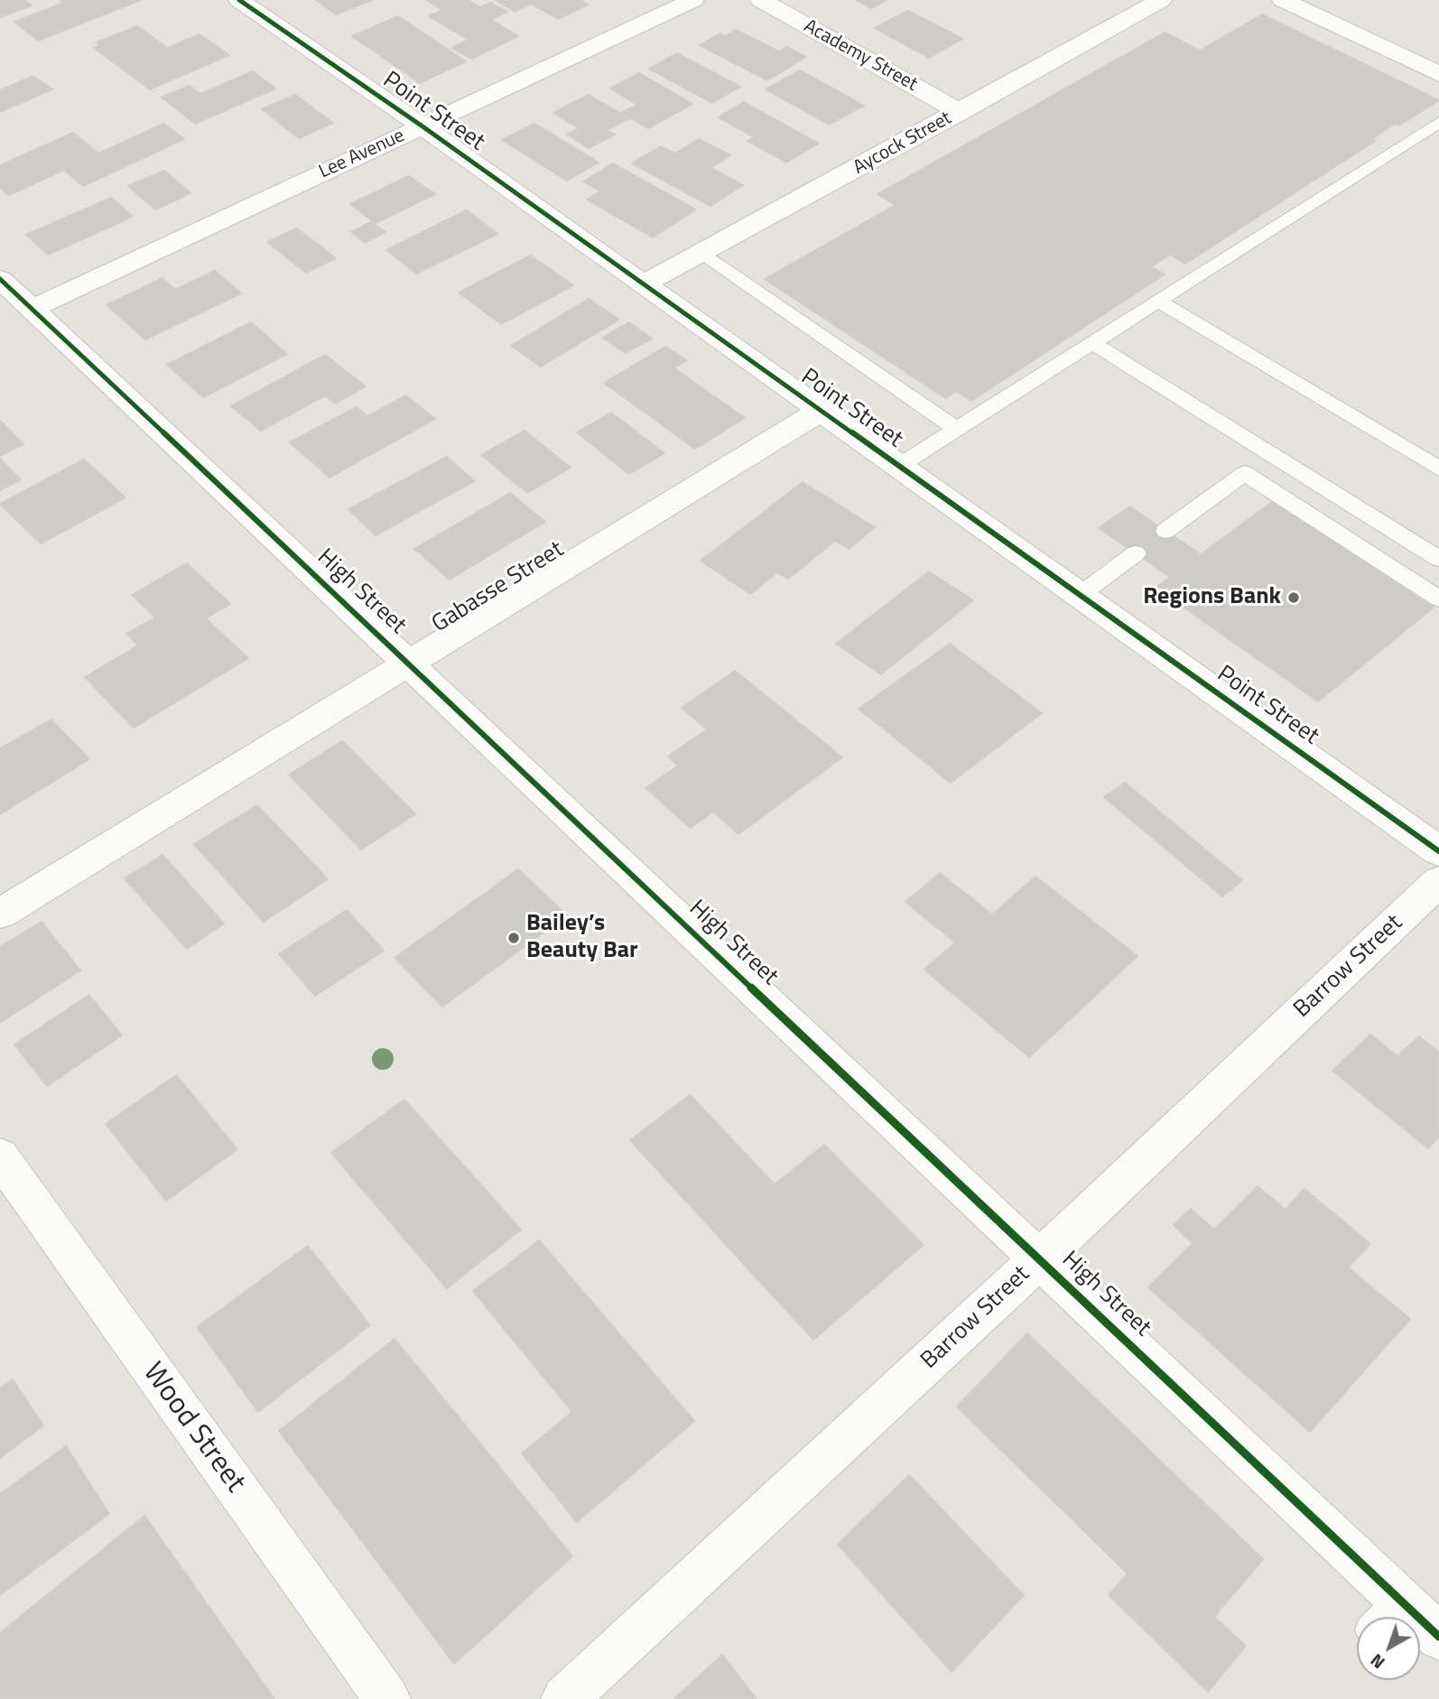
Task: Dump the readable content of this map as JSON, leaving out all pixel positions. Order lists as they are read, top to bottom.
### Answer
{
  "streets": {
    "street": [
      "Academy Street",
      "Point Street",
      "Aycock Street",
      "Lee Avenue",
      "Gabasse Street",
      "High Street",
      "Barrow Street",
      "Wood Street"
    ]
  },
  "crossings": [
    ["Academy Street", "Aycock Street"],
    ["Point Street", "Aycock Street"],
    ["Point Street", "Lee Avenue"],
    ["Point Street", "Gabasse Street"],
    ["Lee Avenue", "High Street"],
    ["Gabasse Street", "High Street"],
    ["High Street", "Barrow Street"]
  ],
  "places": ["Regions Bank", "Bailey’s Beauty Bar"],
  "north": "bottom left"
}
